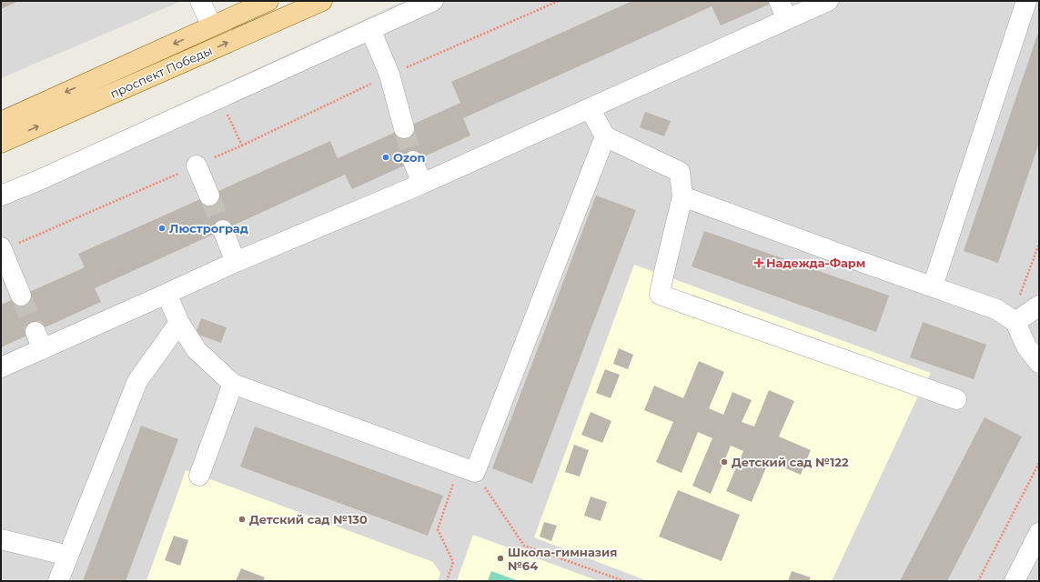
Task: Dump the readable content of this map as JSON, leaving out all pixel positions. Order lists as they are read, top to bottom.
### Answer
{
  "streets": {
    "main road": ["проспект Победы"]
  },
  "places": {
    "other": [
      "Ozon",
      "Люстроград",
      "Детский сад №122",
      "Детский сад №130",
      "Школа-гимназия №64"
    ],
    "health": ["Надежда-Фарм"]
  }
}
